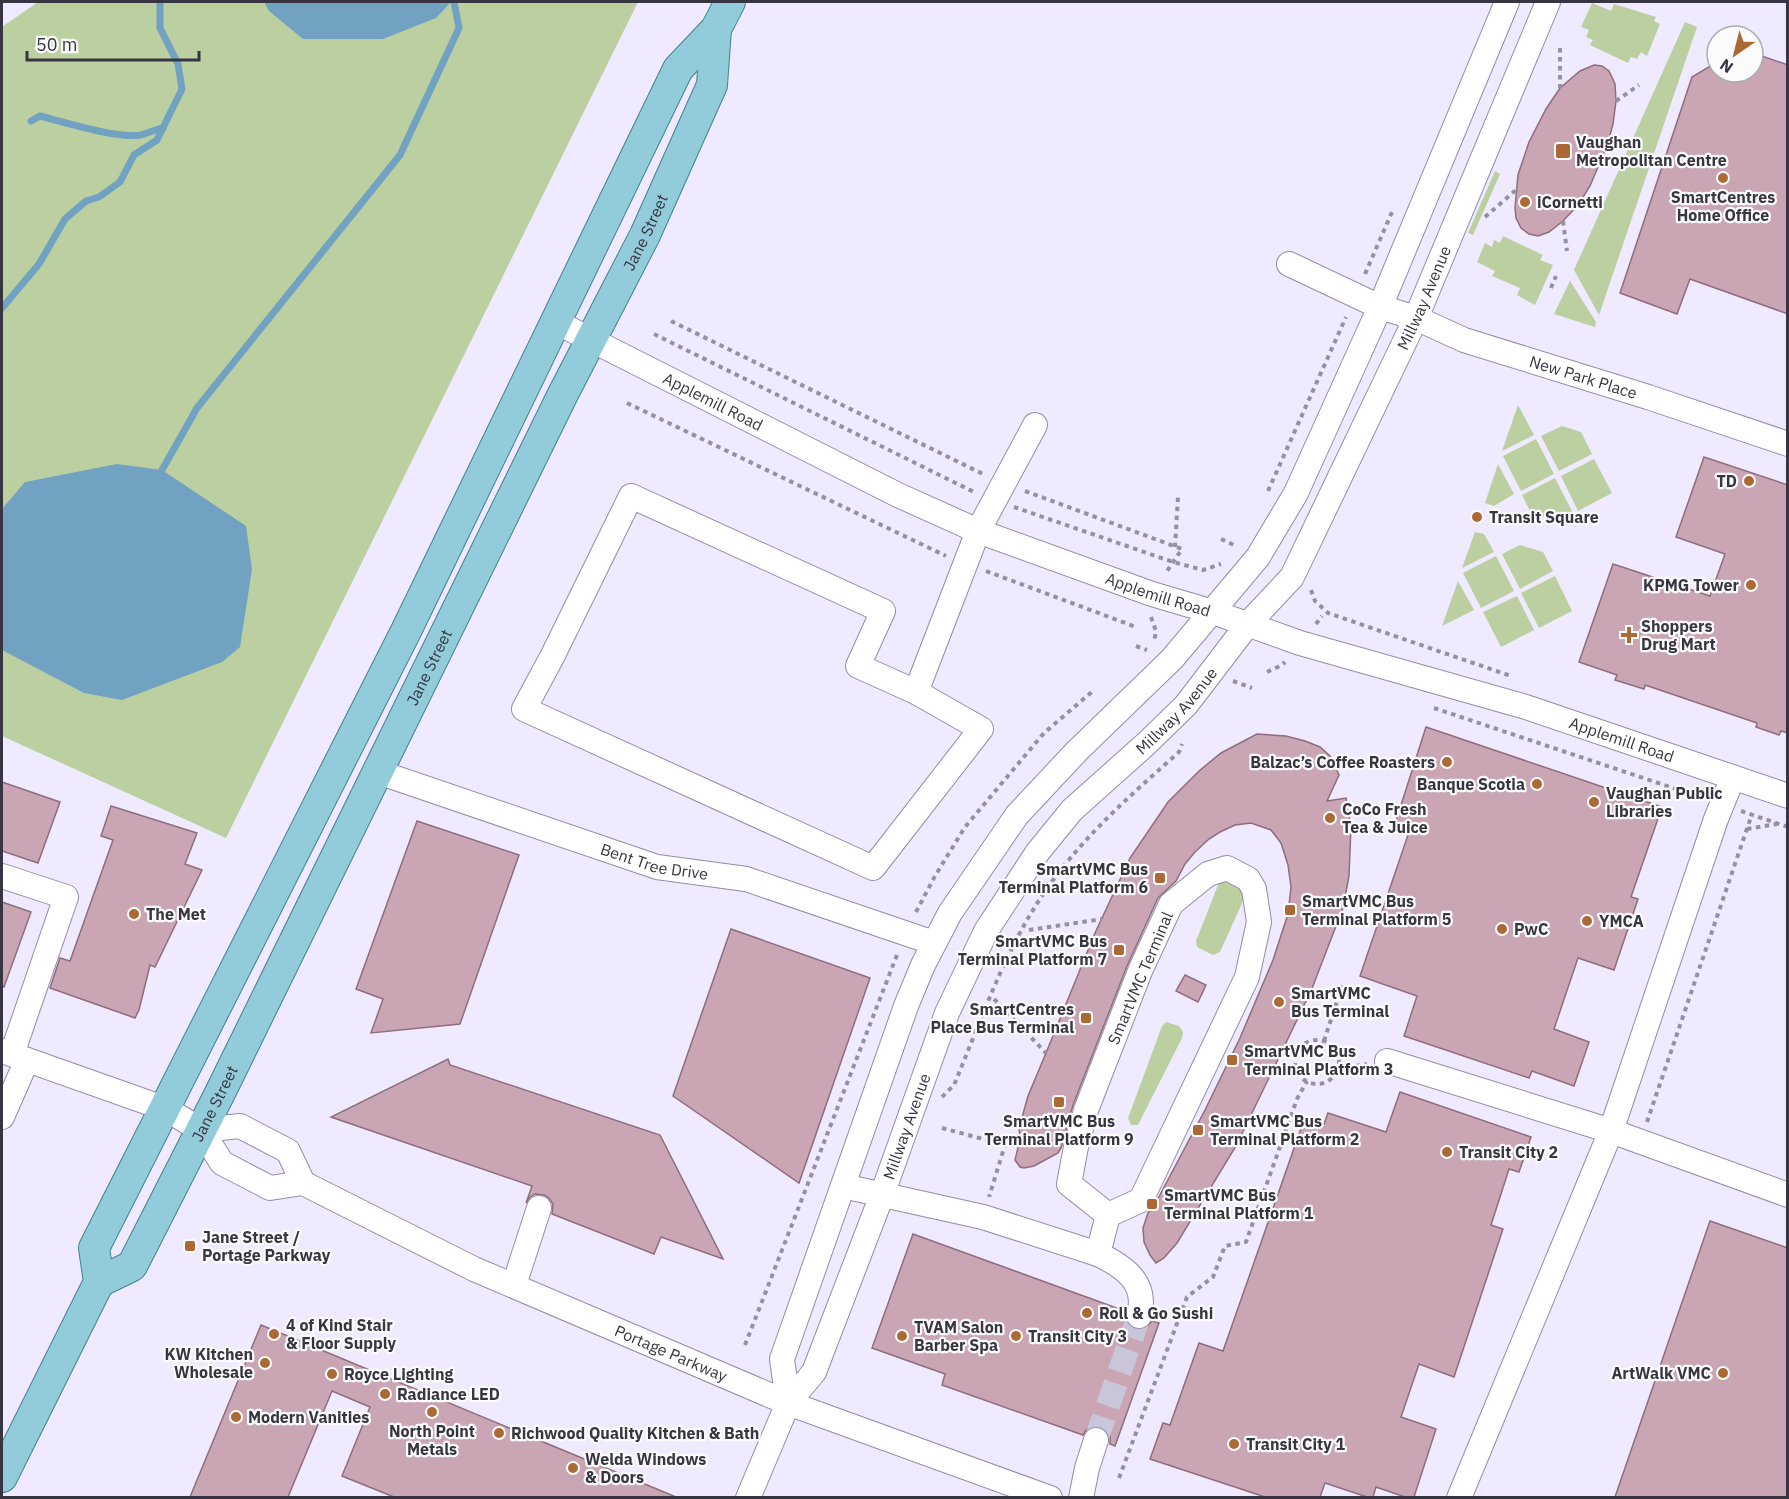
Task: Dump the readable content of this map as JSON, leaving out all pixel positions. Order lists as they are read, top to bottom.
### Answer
{
  "streets": {
    "main road": ["Jane Street"],
    "street": [
      "Millway Avenue",
      "New Park Place",
      "Applemill Road",
      "Bent Tree Drive",
      "SmartVMC Terminal",
      "Portage Parkway"
    ]
  },
  "crossings": [
    ["Jane Street", "Applemill Road"],
    ["Jane Street", "Bent Tree Drive"],
    ["Millway Avenue", "New Park Place"],
    ["Millway Avenue", "Applemill Road"],
    ["Millway Avenue", "Portage Parkway"]
  ],
  "places": {
    "transit": [
      "Vaughan Metropolitan Centre",
      "SmartVMC Bus Terminal Platform 6",
      "SmartVMC Bus Terminal Platform 5",
      "SmartVMC Bus Terminal Platform 7",
      "SmartCentres Place Bus Terminal",
      "SmartVMC Bus Terminal Platform 3",
      "SmartVMC Bus Terminal Platform 9",
      "SmartVMC Bus Terminal Platform 2",
      "SmartVMC Bus Terminal Platform 1",
      "Jane Street / Portage Parkway"
    ],
    "other": [
      "SmartCentres Home Office",
      "iCornetti",
      "TD",
      "Transit Square",
      "KPMG Tower",
      "Balzac’s Coffee Roasters",
      "Banque Scotia",
      "Vaughan Public Libraries",
      "CoCo Fresh Tea & Juice",
      "The Met",
      "YMCA",
      "PwC",
      "SmartVMC Bus Terminal",
      "Transit City 2",
      "Roll & Go Sushi",
      "4 of Kind Stair & Floor Supply",
      "TVAM Salon Barber Spa",
      "Transit City 3",
      "KW Kitchen Wholesale",
      "ArtWalk VMC",
      "Royce Lighting",
      "Radiance LED",
      "North Point Metals",
      "Modern Vanities",
      "Richwood Quality Kitchen & Bath",
      "Transit City 1",
      "Welda Windows & Doors"
    ],
    "health": ["Shoppers Drug Mart"]
  },
  "scale_bar": "50 m",
  "north": "bottom left"
}
